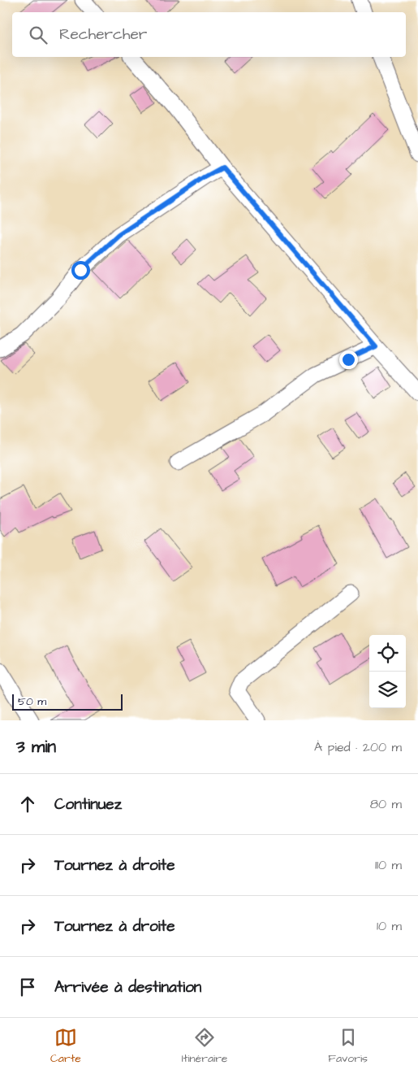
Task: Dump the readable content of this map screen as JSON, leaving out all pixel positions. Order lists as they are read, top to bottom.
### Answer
{
  "scale_bar": "50 m",
  "page": {
    "search": "Rechercher",
    "scale": "50 m",
    "heading": ["3 min", "À pied · 200 m"],
    "list": [
      ["Continuez", "80 m"],
      ["Tournez à droite", "110 m"],
      ["Tournez à droite", "10 m"],
      "Arrivée à destination"
    ],
    "nav": ["Carte", "Itinéraire", "Favoris"]
  }
}
